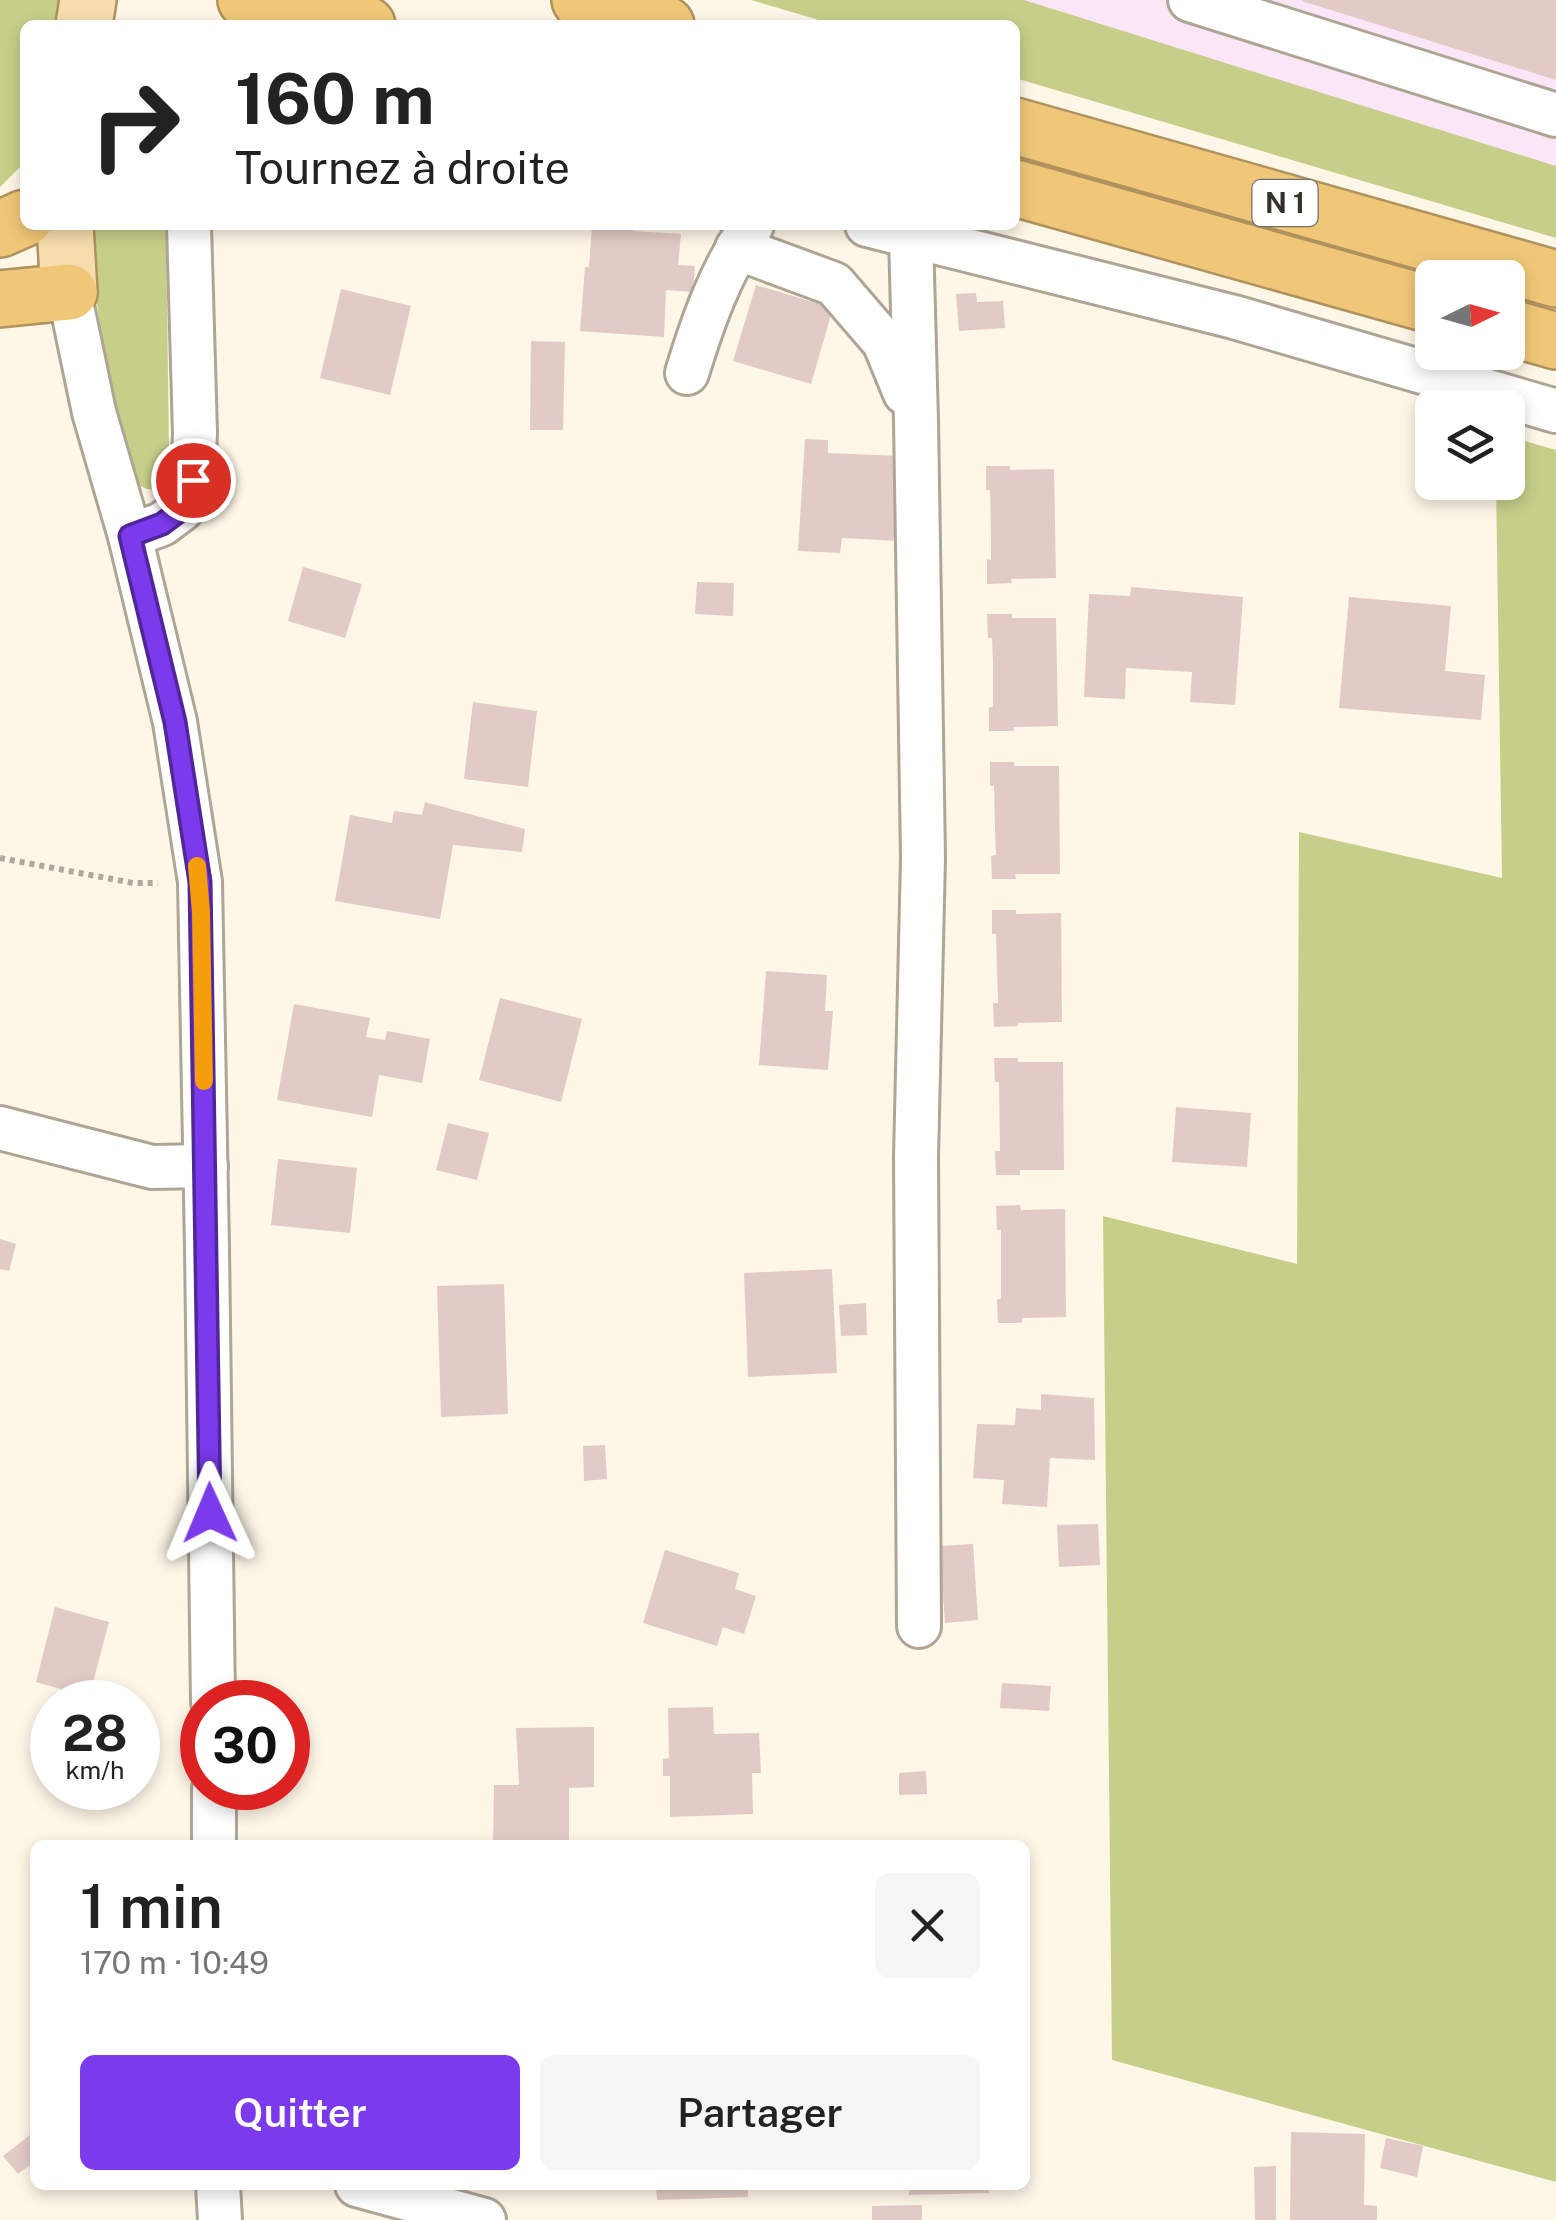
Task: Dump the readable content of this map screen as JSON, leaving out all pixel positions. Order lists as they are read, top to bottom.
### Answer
{
  "streets": {
    "highway": ["N 1"]
  },
  "north": "right",
  "page": {
    "turn": ["160 m", "Tournez à droite"],
    "speed": "28 km/h",
    "limit": "30",
    "heading": ["1 min", "170 m · 10:49"],
    "buttons": ["Quitter", "Partager"]
  }
}
